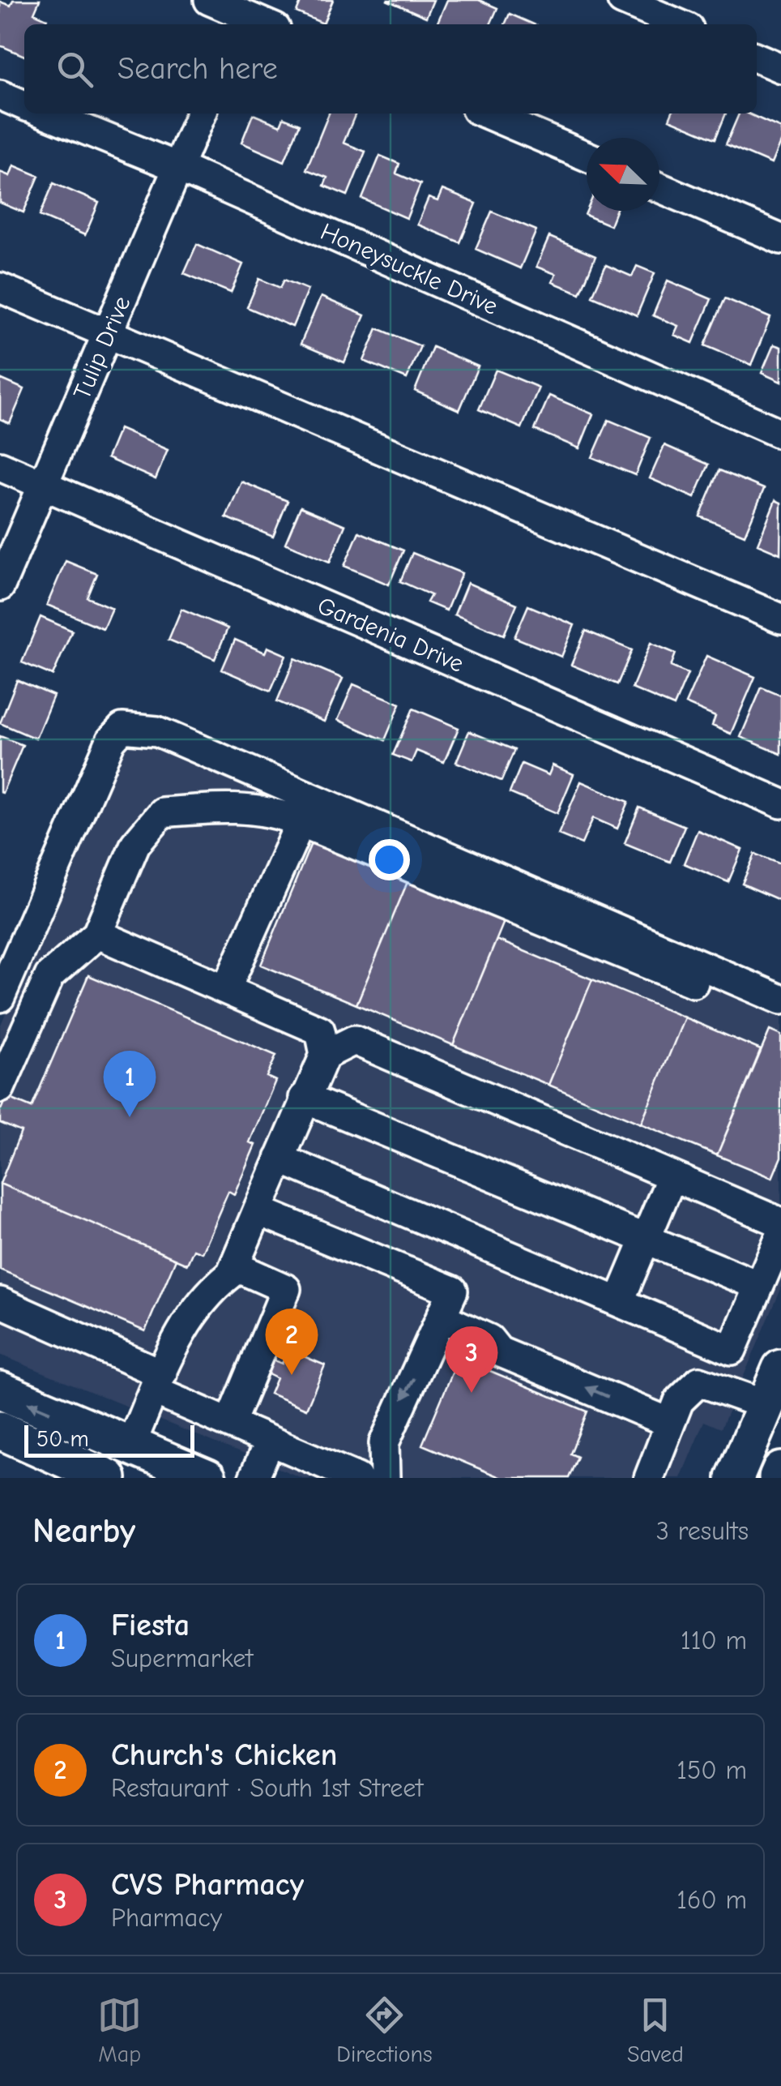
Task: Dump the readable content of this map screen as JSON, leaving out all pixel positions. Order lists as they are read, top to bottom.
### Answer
{
  "streets": {
    "street": ["Honeysuckle Drive", "Tulip Drive", "Gardenia Drive"]
  },
  "crossings": [
    ["Honeysuckle Drive", "Tulip Drive"],
    ["Tulip Drive", "Gardenia Drive"]
  ],
  "scale_bar": "50 m",
  "north": "top left",
  "page": {
    "search": "Search here",
    "pins": ["1", "2", "3"],
    "scale": "50 m",
    "heading": ["Nearby", "3 results"],
    "list": [
      {
        "mark": "1",
        "name": "Fiesta",
        "note": "Supermarket",
        "value": "110 m"
      },
      {
        "mark": "2",
        "name": "Church's Chicken",
        "note": "Restaurant · South 1st Street",
        "value": "150 m"
      },
      {
        "mark": "3",
        "name": "CVS Pharmacy",
        "note": "Pharmacy",
        "value": "160 m"
      }
    ],
    "nav": ["Map", "Directions", "Saved"]
  }
}
